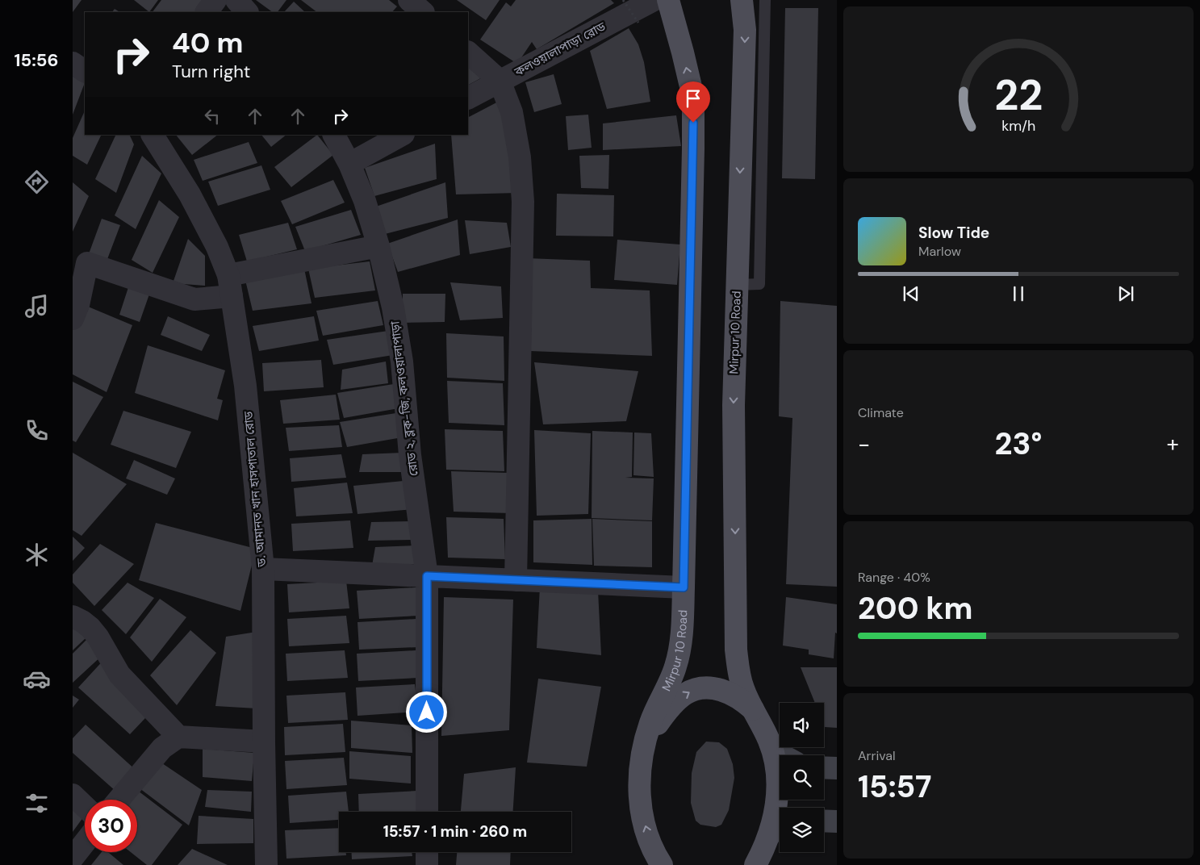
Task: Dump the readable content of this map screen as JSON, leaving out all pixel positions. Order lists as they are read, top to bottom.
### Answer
{
  "streets": {
    "main road": ["Mirpur 10 Road"],
    "street": ["কলওয়ালাপাড়া রোড", "রোড ২, ব্লক-জি, কলওয়ালাপাড়া", "ড. আমানত খান হাসপাতাল রোড"]
  },
  "page": {
    "tabs": "15:56",
    "turn": ["40 m", "Turn right"],
    "song": ["Slow Tide", "Marlow"],
    "tile": [
      "Climate",
      ["Range · 40%", "200 km"],
      ["Arrival", "15:57"]
    ],
    "heat": ["−", "23°", "+"],
    "limit": "30",
    "trip": "15:57 · 1 min · 260 m",
    "gauge": ["22", "km/h"]
  }
}
